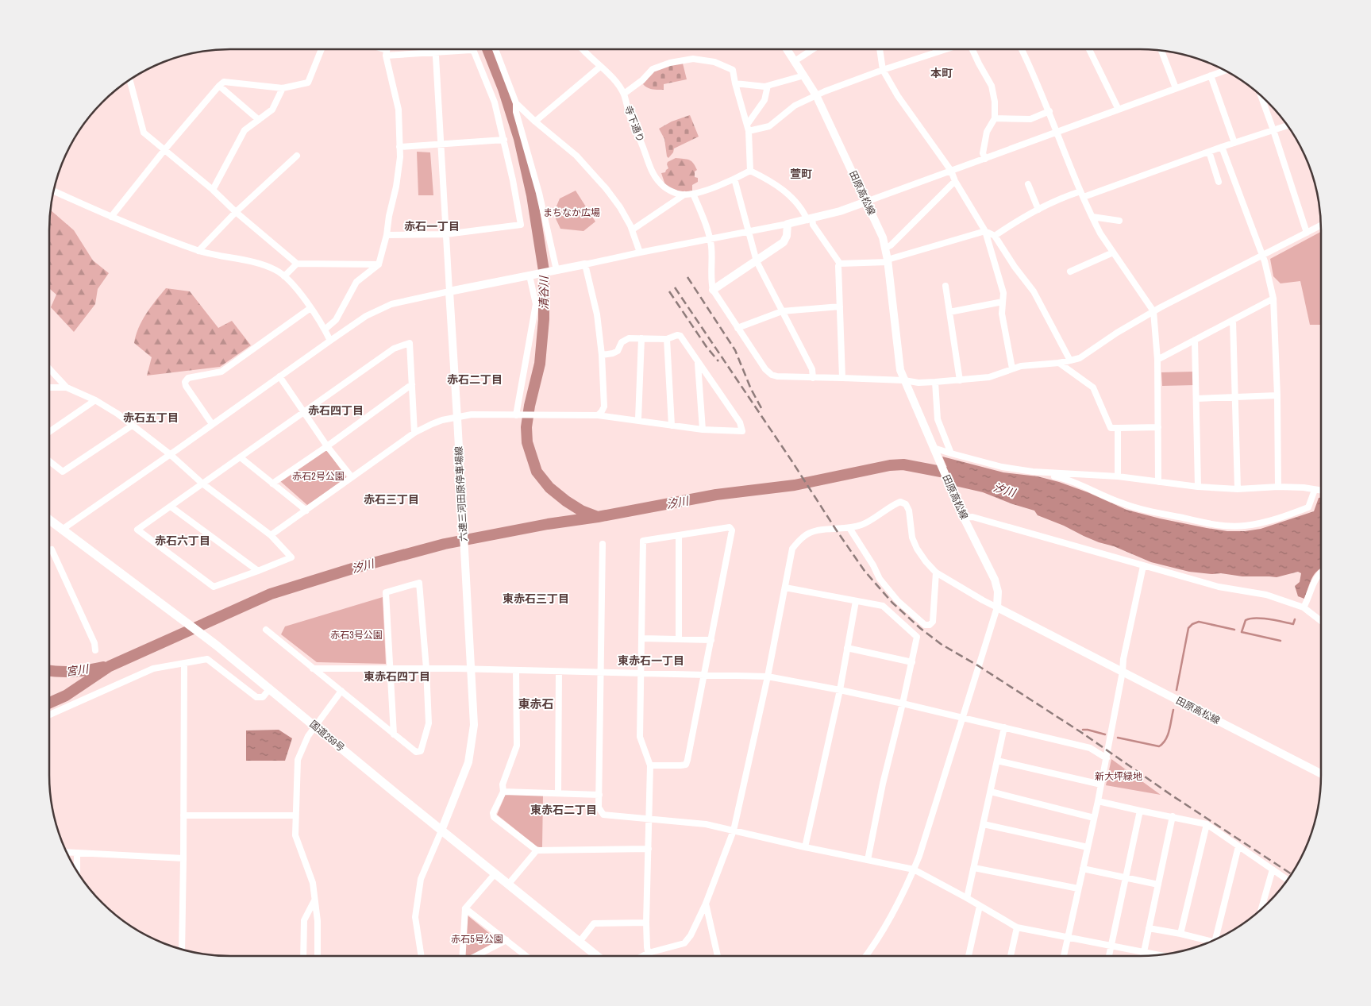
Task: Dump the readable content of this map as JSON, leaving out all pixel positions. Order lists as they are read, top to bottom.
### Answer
{
  "streets": {
    "highway": ["国道259号"],
    "main road": ["田原高松線", "六連三河田原停車場線"],
    "street": ["寺下通り"]
  },
  "crossings": [
    ["六連三河田原停車場線", "国道259号"]
  ],
  "districts": [
    "本町",
    "萱町",
    "赤石一丁目",
    "赤石二丁目",
    "赤石四丁目",
    "赤石五丁目",
    "赤石三丁目",
    "赤石六丁目",
    "東赤石三丁目",
    "東赤石一丁目",
    "東赤石四丁目",
    "東赤石",
    "東赤石二丁目"
  ],
  "water": ["清谷川", "汐川", "宮川"],
  "parks": [
    "まちなか広場",
    "赤石2号公園",
    "赤石3号公園",
    "新大坪緑地",
    "赤石5号公園"
  ]
}
